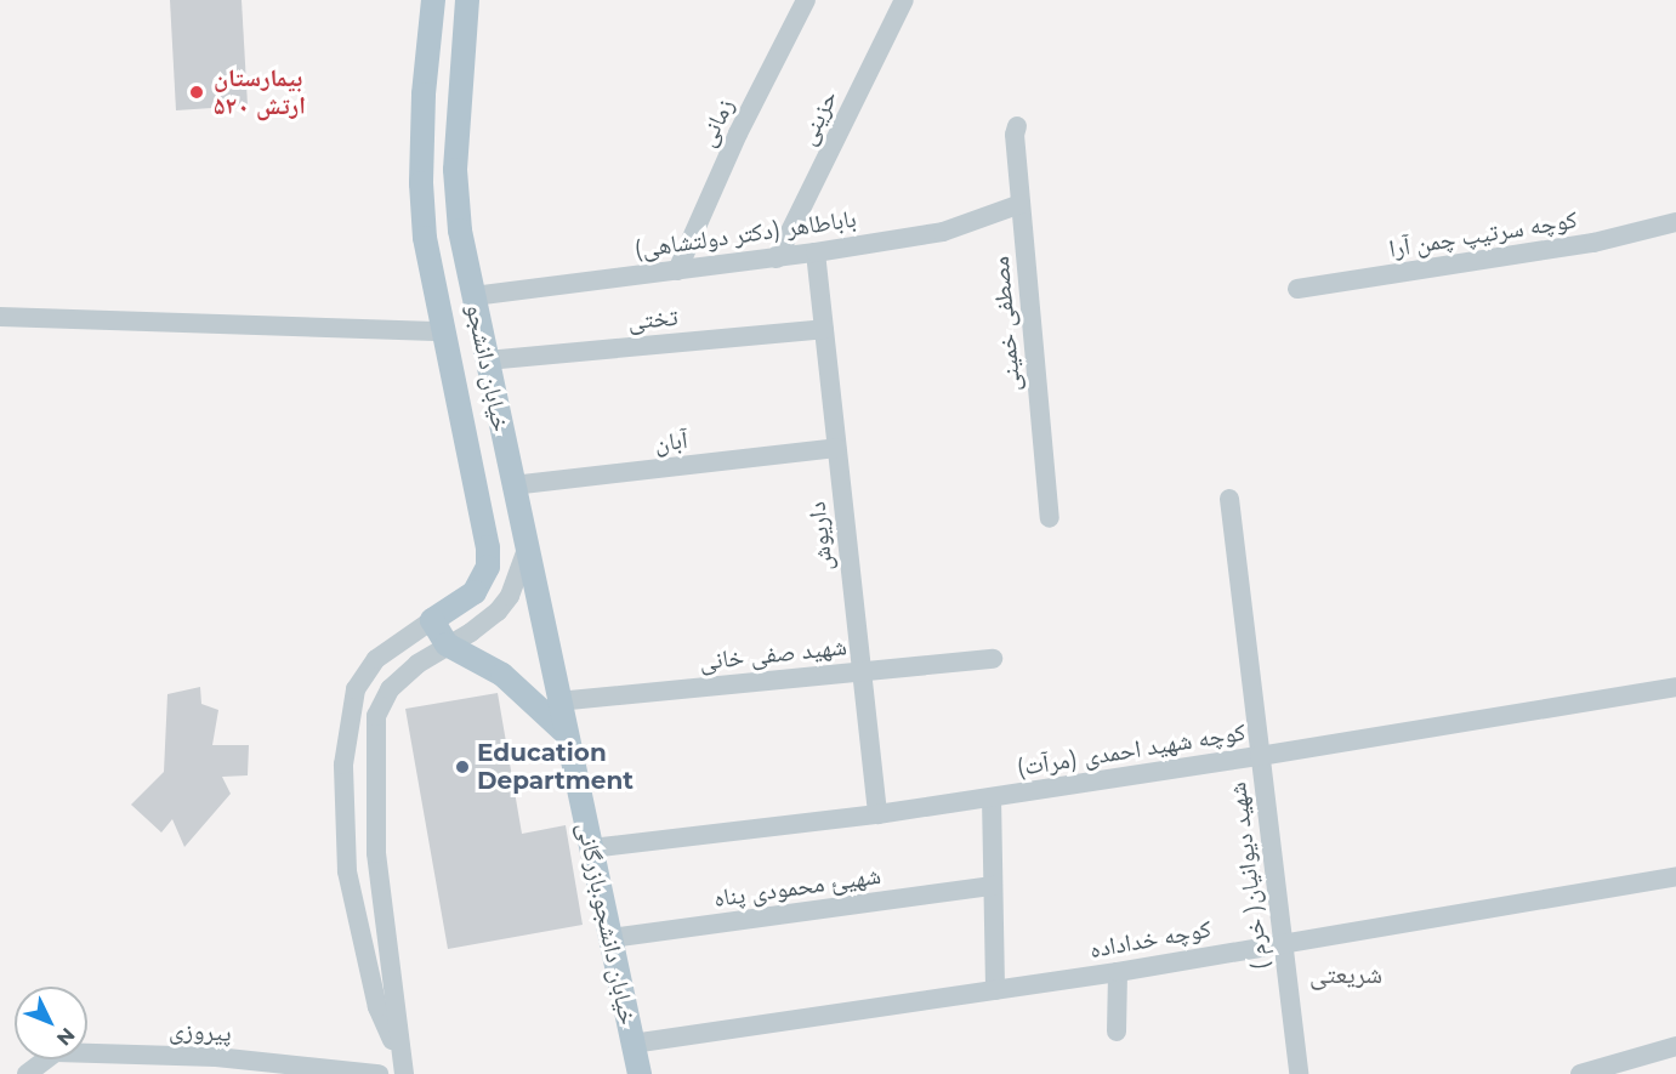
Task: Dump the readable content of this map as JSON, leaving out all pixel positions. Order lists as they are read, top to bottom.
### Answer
{
  "streets": {
    "main road": ["خیابان دانشجو", "خیابان دانشجو.بازرگانی"],
    "street": [
      "حزینی",
      "زمانی",
      "باباطاهر (دکتر دولتشاهی)",
      "کوچه سرتیپ چمن آرا",
      "تختی",
      "مصطفی خمینی",
      "آبان",
      "داریوش",
      "شهید صفی خانی",
      "کوچه شهید احمدی (مرآت)",
      "شهید دیوانیان( خرم )",
      "شهیئ محمودی پناه",
      "کوچه خداداده",
      "پیروزی"
    ]
  },
  "crossings": [
    ["حزینی", "باباطاهر (دکتر دولتشاهی)"],
    ["زمانی", "باباطاهر (دکتر دولتشاهی)"],
    ["باباطاهر (دکتر دولتشاهی)", "مصطفی خمینی"],
    ["باباطاهر (دکتر دولتشاهی)", "خیابان دانشجو"],
    ["باباطاهر (دکتر دولتشاهی)", "داریوش"],
    ["تختی", "خیابان دانشجو"],
    ["تختی", "داریوش"],
    ["خیابان دانشجو", "آبان"],
    ["خیابان دانشجو", "شهید صفی خانی"],
    ["خیابان دانشجو", "خیابان دانشجو.بازرگانی"],
    ["آبان", "داریوش"],
    ["داریوش", "شهید صفی خانی"],
    ["داریوش", "کوچه شهید احمدی (مرآت)"],
    ["کوچه شهید احمدی (مرآت)", "شهید دیوانیان( خرم )"],
    ["کوچه شهید احمدی (مرآت)", "خیابان دانشجو.بازرگانی"],
    ["شهید دیوانیان( خرم )", "کوچه خداداده"],
    ["شهیئ محمودی پناه", "خیابان دانشجو.بازرگانی"],
    ["خیابان دانشجو.بازرگانی", "کوچه خداداده"]
  ],
  "districts": ["شریعتی"],
  "places": ["بیمارستان ۵۲۰ ارتش", "Education Department"],
  "north": "bottom right"
}
